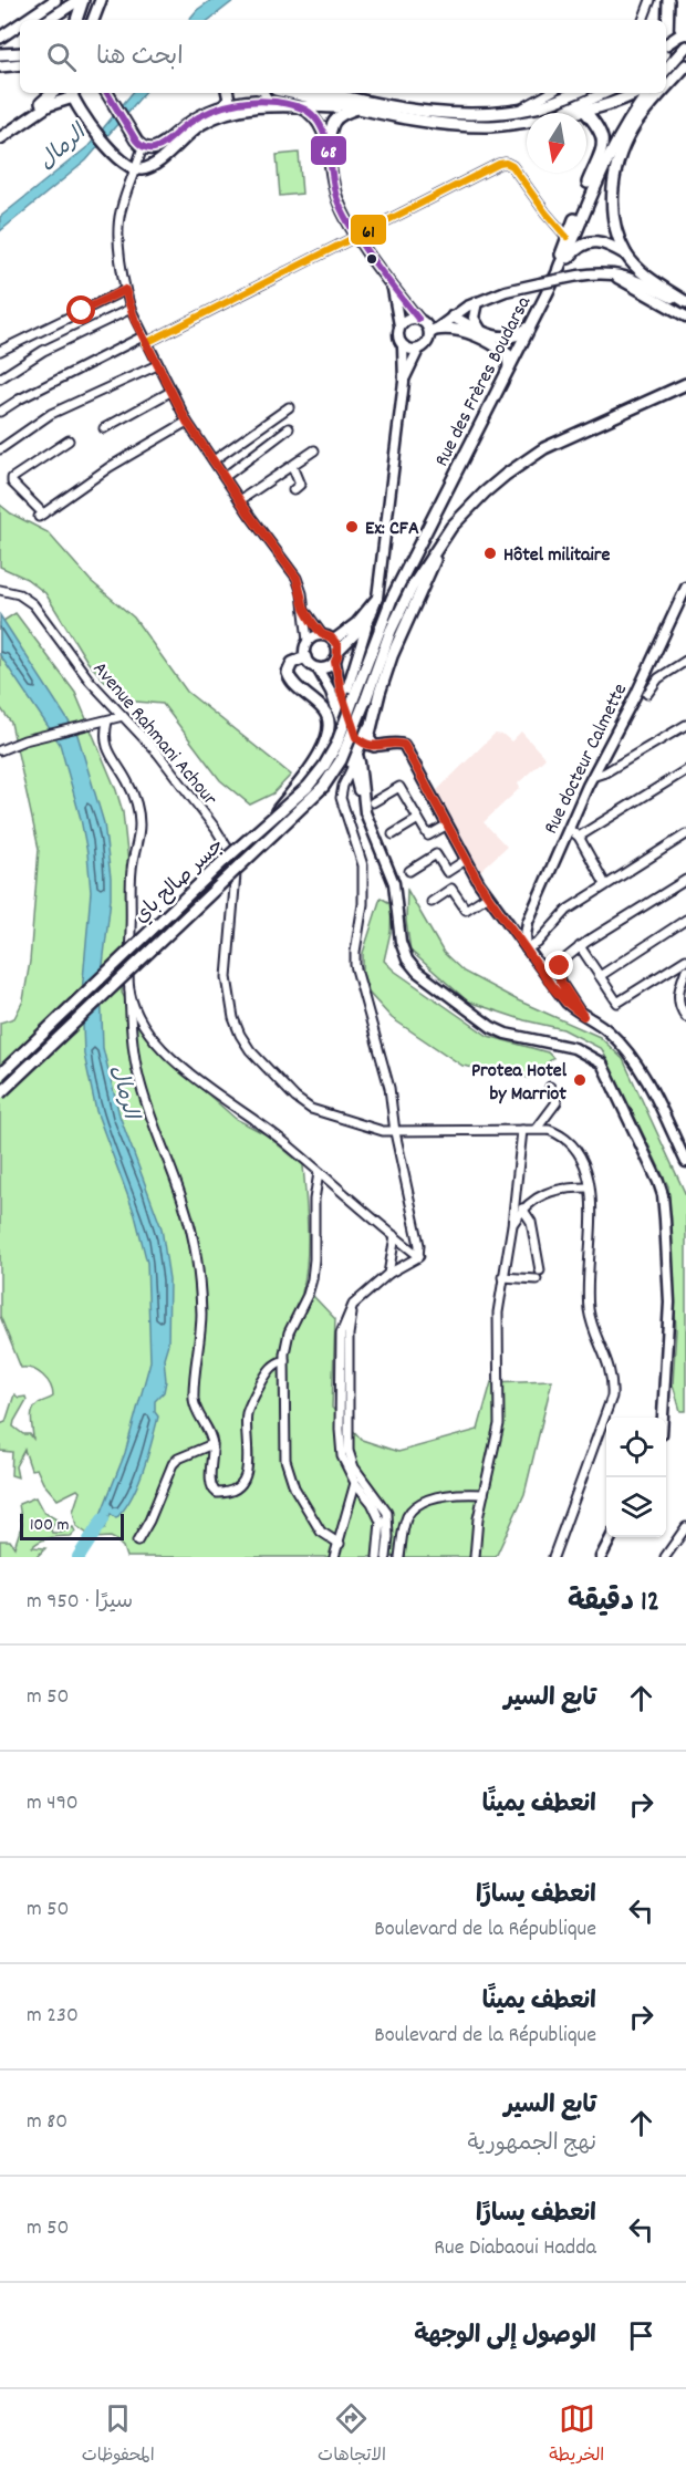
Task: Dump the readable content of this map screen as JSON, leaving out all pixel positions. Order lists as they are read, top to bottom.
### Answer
{
  "streets": {
    "highway": ["Rue des Frères Boudarsa", "جسر صالح باي"],
    "main road": ["Rue docteur Calmette"],
    "street": ["Avenue Rahmani Achour"]
  },
  "crossings": [
    ["Rue des Frères Boudarsa", "جسر صالح باي"]
  ],
  "water": ["الرمال"],
  "places": ["Ex: CFA", "Hôtel militaire", "Protea Hotel by Marriot"],
  "lines": ["transit line 68", "transit line 61"],
  "scale_bar": "100 m",
  "north": "bottom",
  "page": {
    "search": "ابحث هنا",
    "scale": "100 m",
    "heading": ["12 دقيقة", "سيرًا · 950 m"],
    "list": [
      ["تابع السير", "50 m"],
      ["انعطف يمينًا", "490 m"],
      ["انعطف يسارًا", "Boulevard de la République", "50 m"],
      ["انعطف يمينًا", "Boulevard de la République", "230 m"],
      ["تابع السير", "نهج الجمهورية", "80 m"],
      ["انعطف يسارًا", "Rue Diabaoui Hadda", "50 m"],
      "الوصول إلى الوجهة"
    ],
    "nav": ["الخريطة", "الاتجاهات", "المحفوظات"]
  }
}
